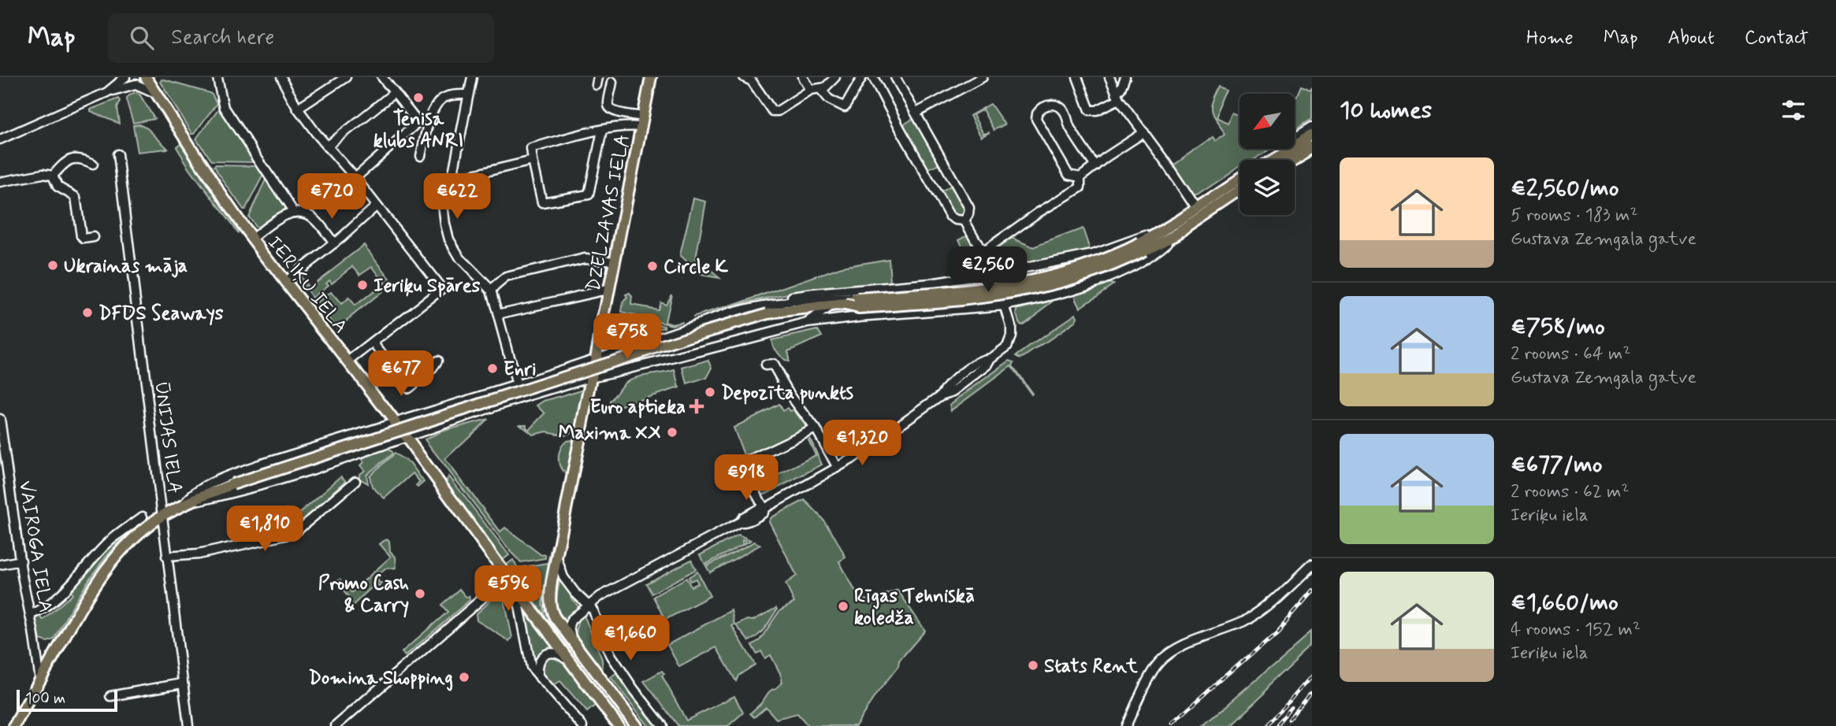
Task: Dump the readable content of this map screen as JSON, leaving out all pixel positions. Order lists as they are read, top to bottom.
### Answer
{
  "streets": {
    "main road": ["DZELZAVAS IELA", "IERIĶU IELA"],
    "street": ["ŪNIJAS IELA", "VAIROGA IELA"]
  },
  "places": {
    "other": [
      "Tenisa klubs ANRI",
      "Ukrainas māja",
      "Circle K",
      "Ieriķu Spāres",
      "DFDS Seaways",
      "Enri",
      "Depozīta punkts",
      "Maxima XX",
      "Promo Cash & Carry",
      "Rīgas Tehniskā koledža",
      "Stats Rent",
      "Domina Shopping"
    ],
    "health": ["Euro aptieka"]
  },
  "scale_bar": "100 m",
  "north": "bottom left",
  "page": {
    "header": "Map",
    "search": "Search here",
    "nav": [
      "Home",
      "Map",
      "About",
      "Contact"
    ],
    "heading": "10 homes",
    "list": [
      {
        "name": "€2,560/mo",
        "note": "5 rooms · 183 m² · Gustava Zemgala gatve"
      },
      {
        "name": "€758/mo",
        "note": "2 rooms · 64 m² · Gustava Zemgala gatve"
      },
      {
        "name": "€677/mo",
        "note": "2 rooms · 62 m² · Ieriķu iela"
      },
      {
        "name": "€1,660/mo",
        "note": "4 rooms · 152 m² · Ieriķu iela"
      }
    ],
    "price": [
      "€720",
      "€622",
      "€2,560",
      "€758",
      "€677",
      "€1,320",
      "€918",
      "€1,810",
      "€596",
      "€1,660"
    ],
    "scale": "100 m"
  }
}
